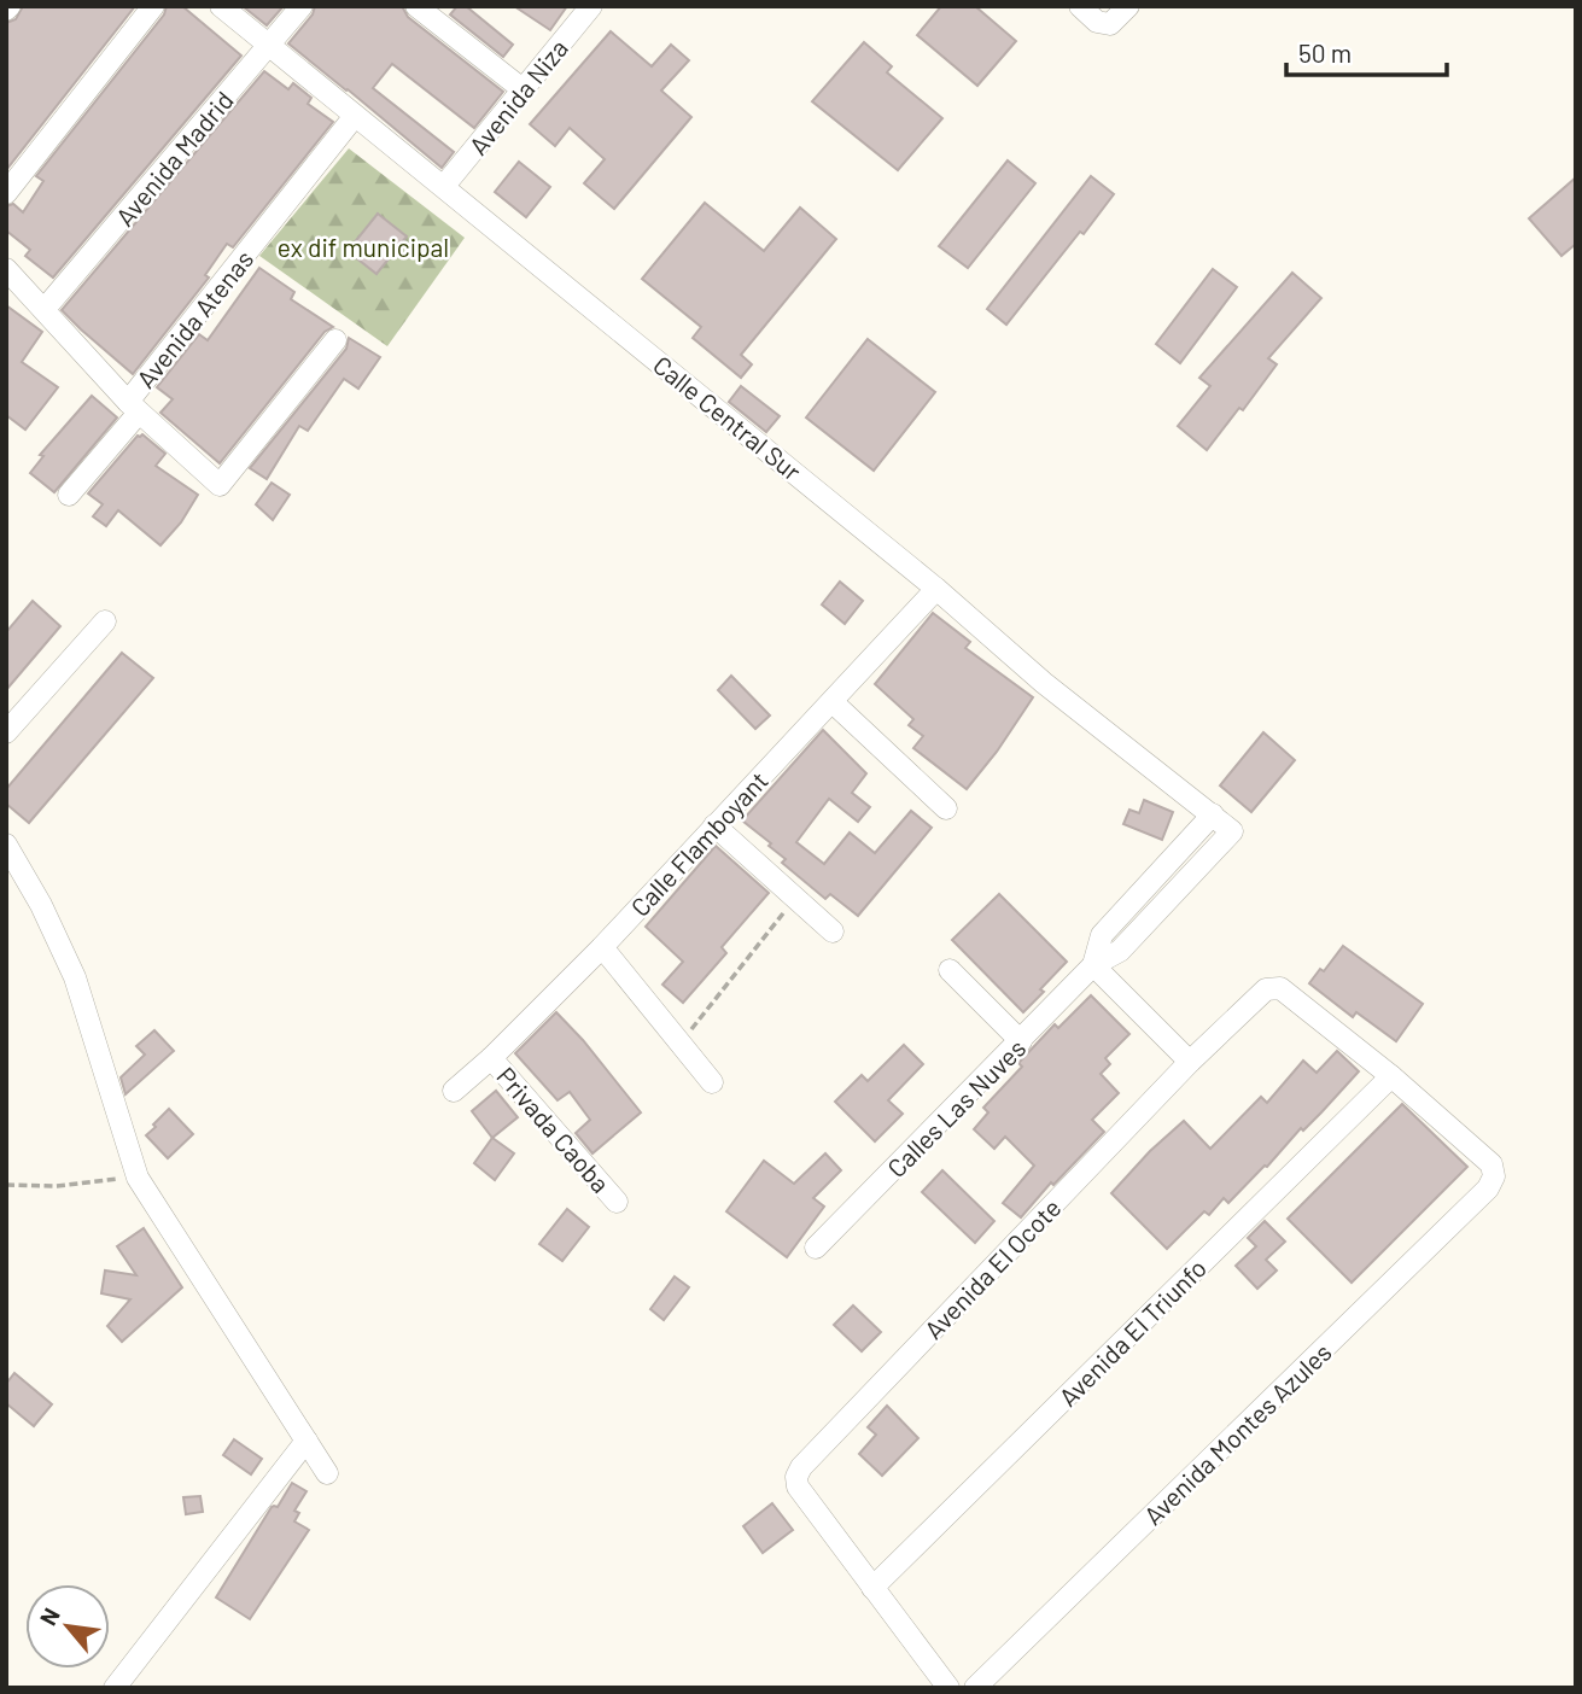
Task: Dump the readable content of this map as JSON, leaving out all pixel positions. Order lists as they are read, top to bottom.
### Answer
{
  "streets": {
    "street": [
      "Avenida Niza",
      "Avenida Madrid",
      "Avenida Atenas",
      "Calle Central Sur",
      "Calle Flamboyant",
      "Calles Las Nuves",
      "Privada Caoba",
      "Avenida El Ocote",
      "Avenida El Triunfo",
      "Avenida Montes Azules"
    ]
  },
  "crossings": [
    ["Avenida Niza", "Calle Central Sur"],
    ["Avenida Madrid", "Calle Central Sur"],
    ["Avenida Atenas", "Calle Central Sur"],
    ["Calle Central Sur", "Calle Flamboyant"],
    ["Calle Central Sur", "Calles Las Nuves"],
    ["Calle Flamboyant", "Privada Caoba"],
    ["Avenida El Ocote", "Avenida El Triunfo"],
    ["Avenida El Ocote", "Avenida Montes Azules"],
    ["Avenida El Triunfo", "Avenida Montes Azules"]
  ],
  "parks": ["ex dif municipal"],
  "scale_bar": "50 m",
  "north": "top left"
}
